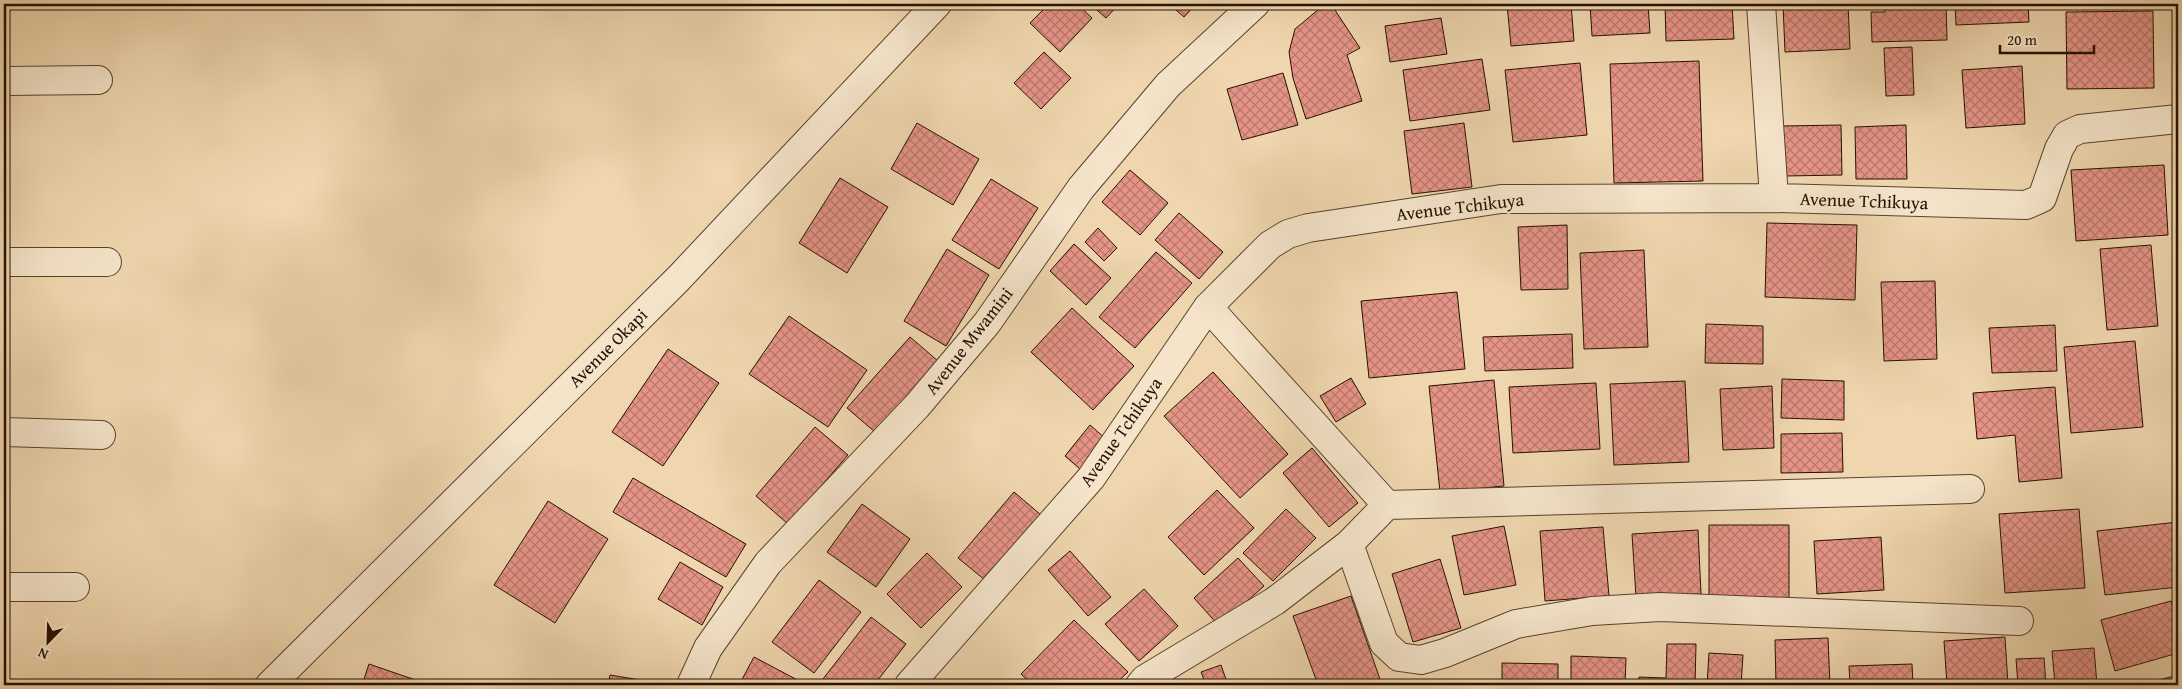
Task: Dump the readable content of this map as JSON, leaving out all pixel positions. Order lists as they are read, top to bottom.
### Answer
{
  "streets": {
    "street": ["Avenue Tchikuya", "Avenue Mwamini", "Avenue Okapi"]
  },
  "scale_bar": "20 m",
  "north": "bottom left"
}
